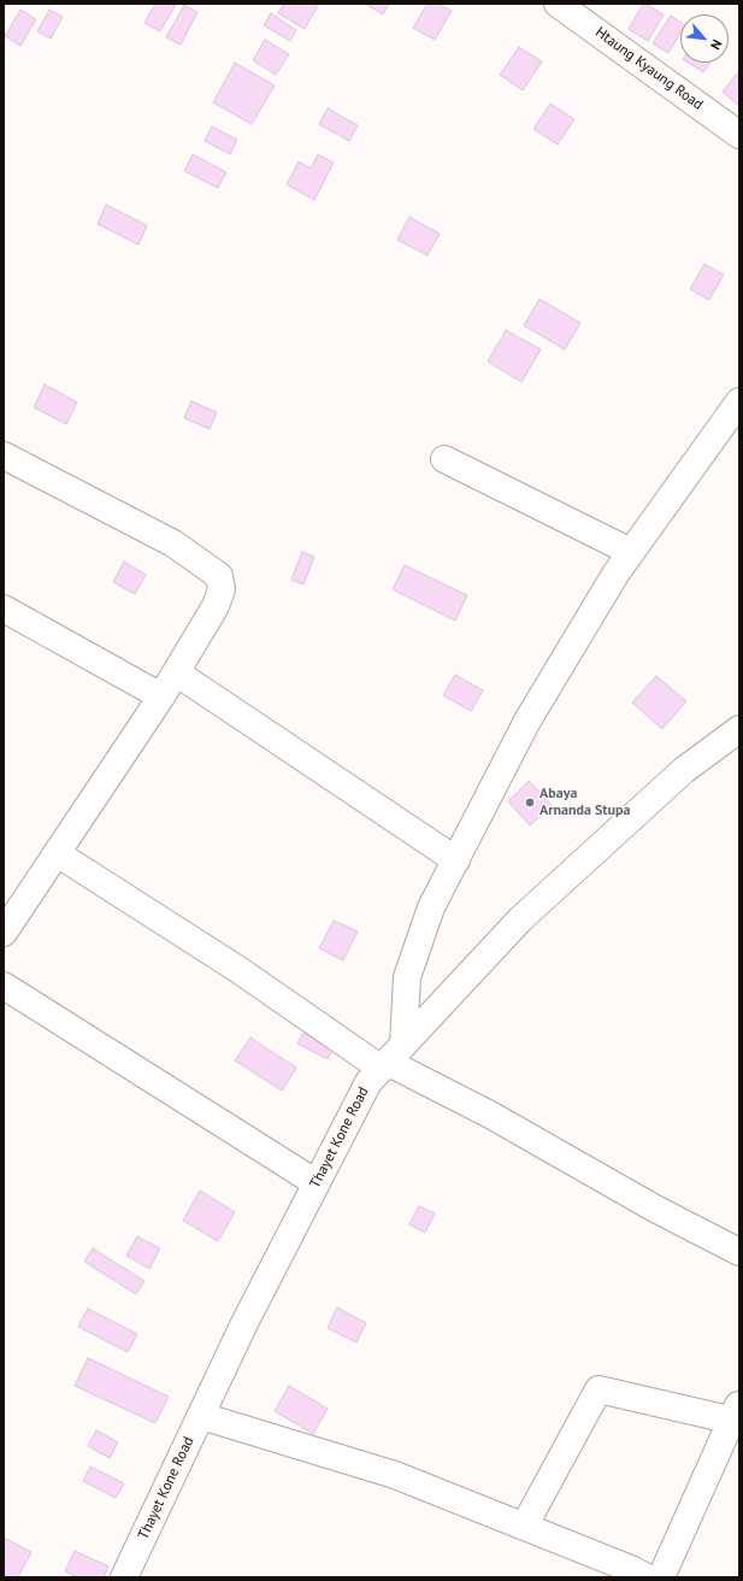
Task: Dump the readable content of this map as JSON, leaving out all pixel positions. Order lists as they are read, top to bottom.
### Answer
{
  "streets": {
    "street": ["Htaung Kyaung Road", "Thayet Kone Road"]
  },
  "places": ["Abaya Arnanda Stupa"],
  "north": "bottom right"
}
